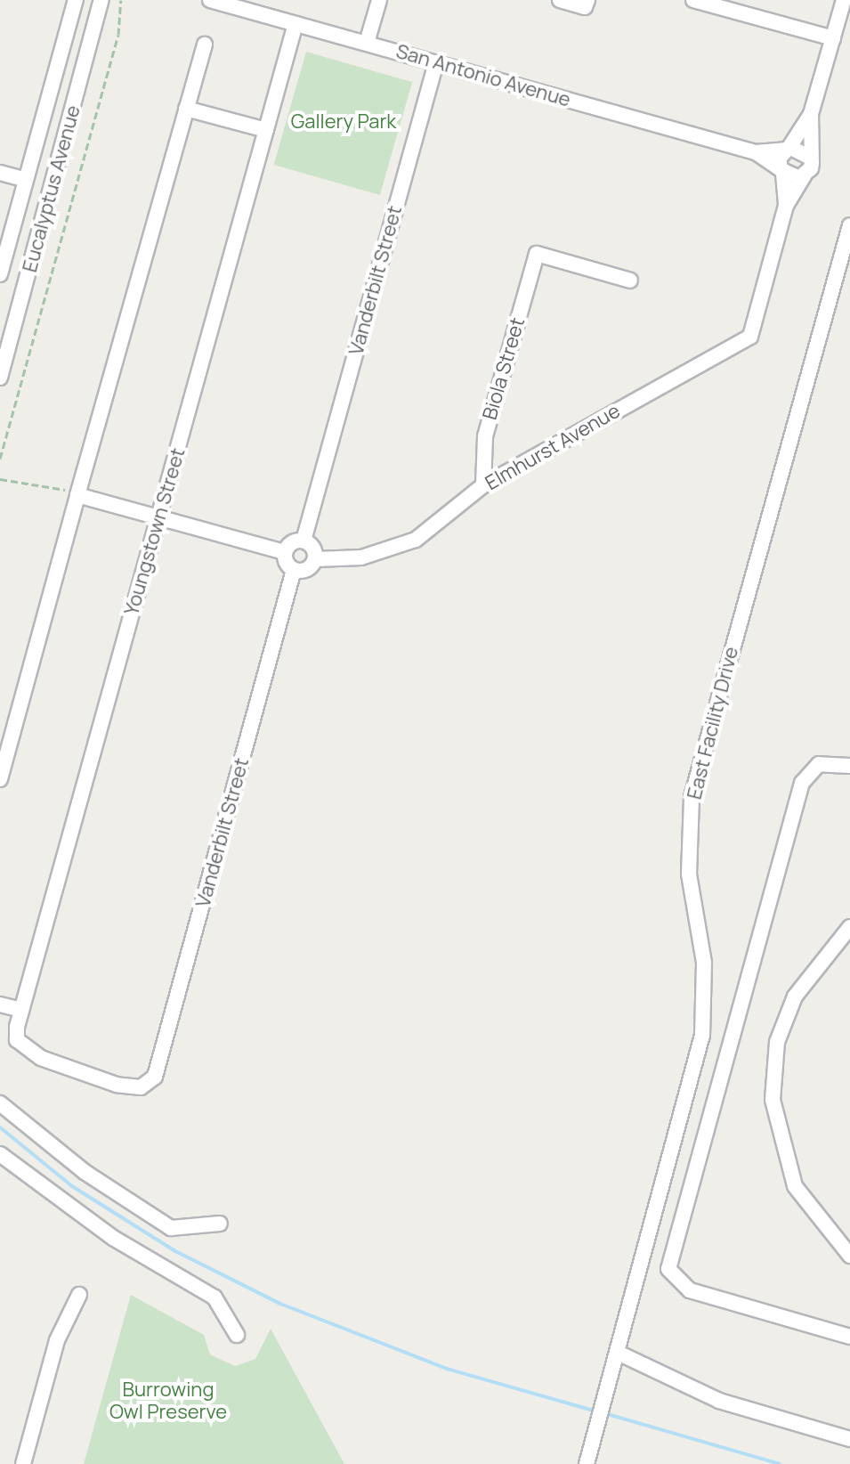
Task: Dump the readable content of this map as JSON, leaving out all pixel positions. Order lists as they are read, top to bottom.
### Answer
{
  "streets": {
    "street": [
      "San Antonio Avenue",
      "Eucalyptus Avenue",
      "Vanderbilt Street",
      "Biola Street",
      "Elmhurst Avenue",
      "Youngstown Street",
      "East Facility Drive"
    ]
  },
  "crossings": [
    ["San Antonio Avenue", "Vanderbilt Street"],
    ["San Antonio Avenue", "Youngstown Street"],
    ["Vanderbilt Street", "Elmhurst Avenue"],
    ["Vanderbilt Street", "Youngstown Street"],
    ["Biola Street", "Elmhurst Avenue"]
  ],
  "parks": ["Gallery Park", "Burrowing Owl Preserve"]
}
